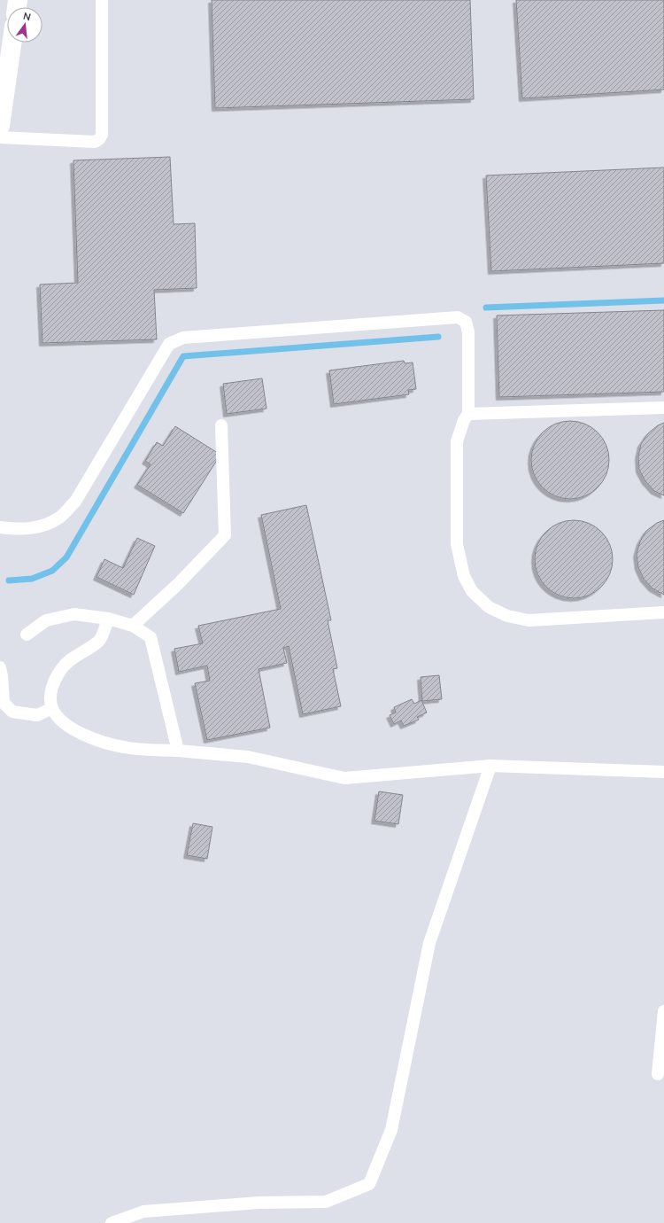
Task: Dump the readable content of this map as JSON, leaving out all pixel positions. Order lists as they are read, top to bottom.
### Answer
{
  "north": "top"
}
